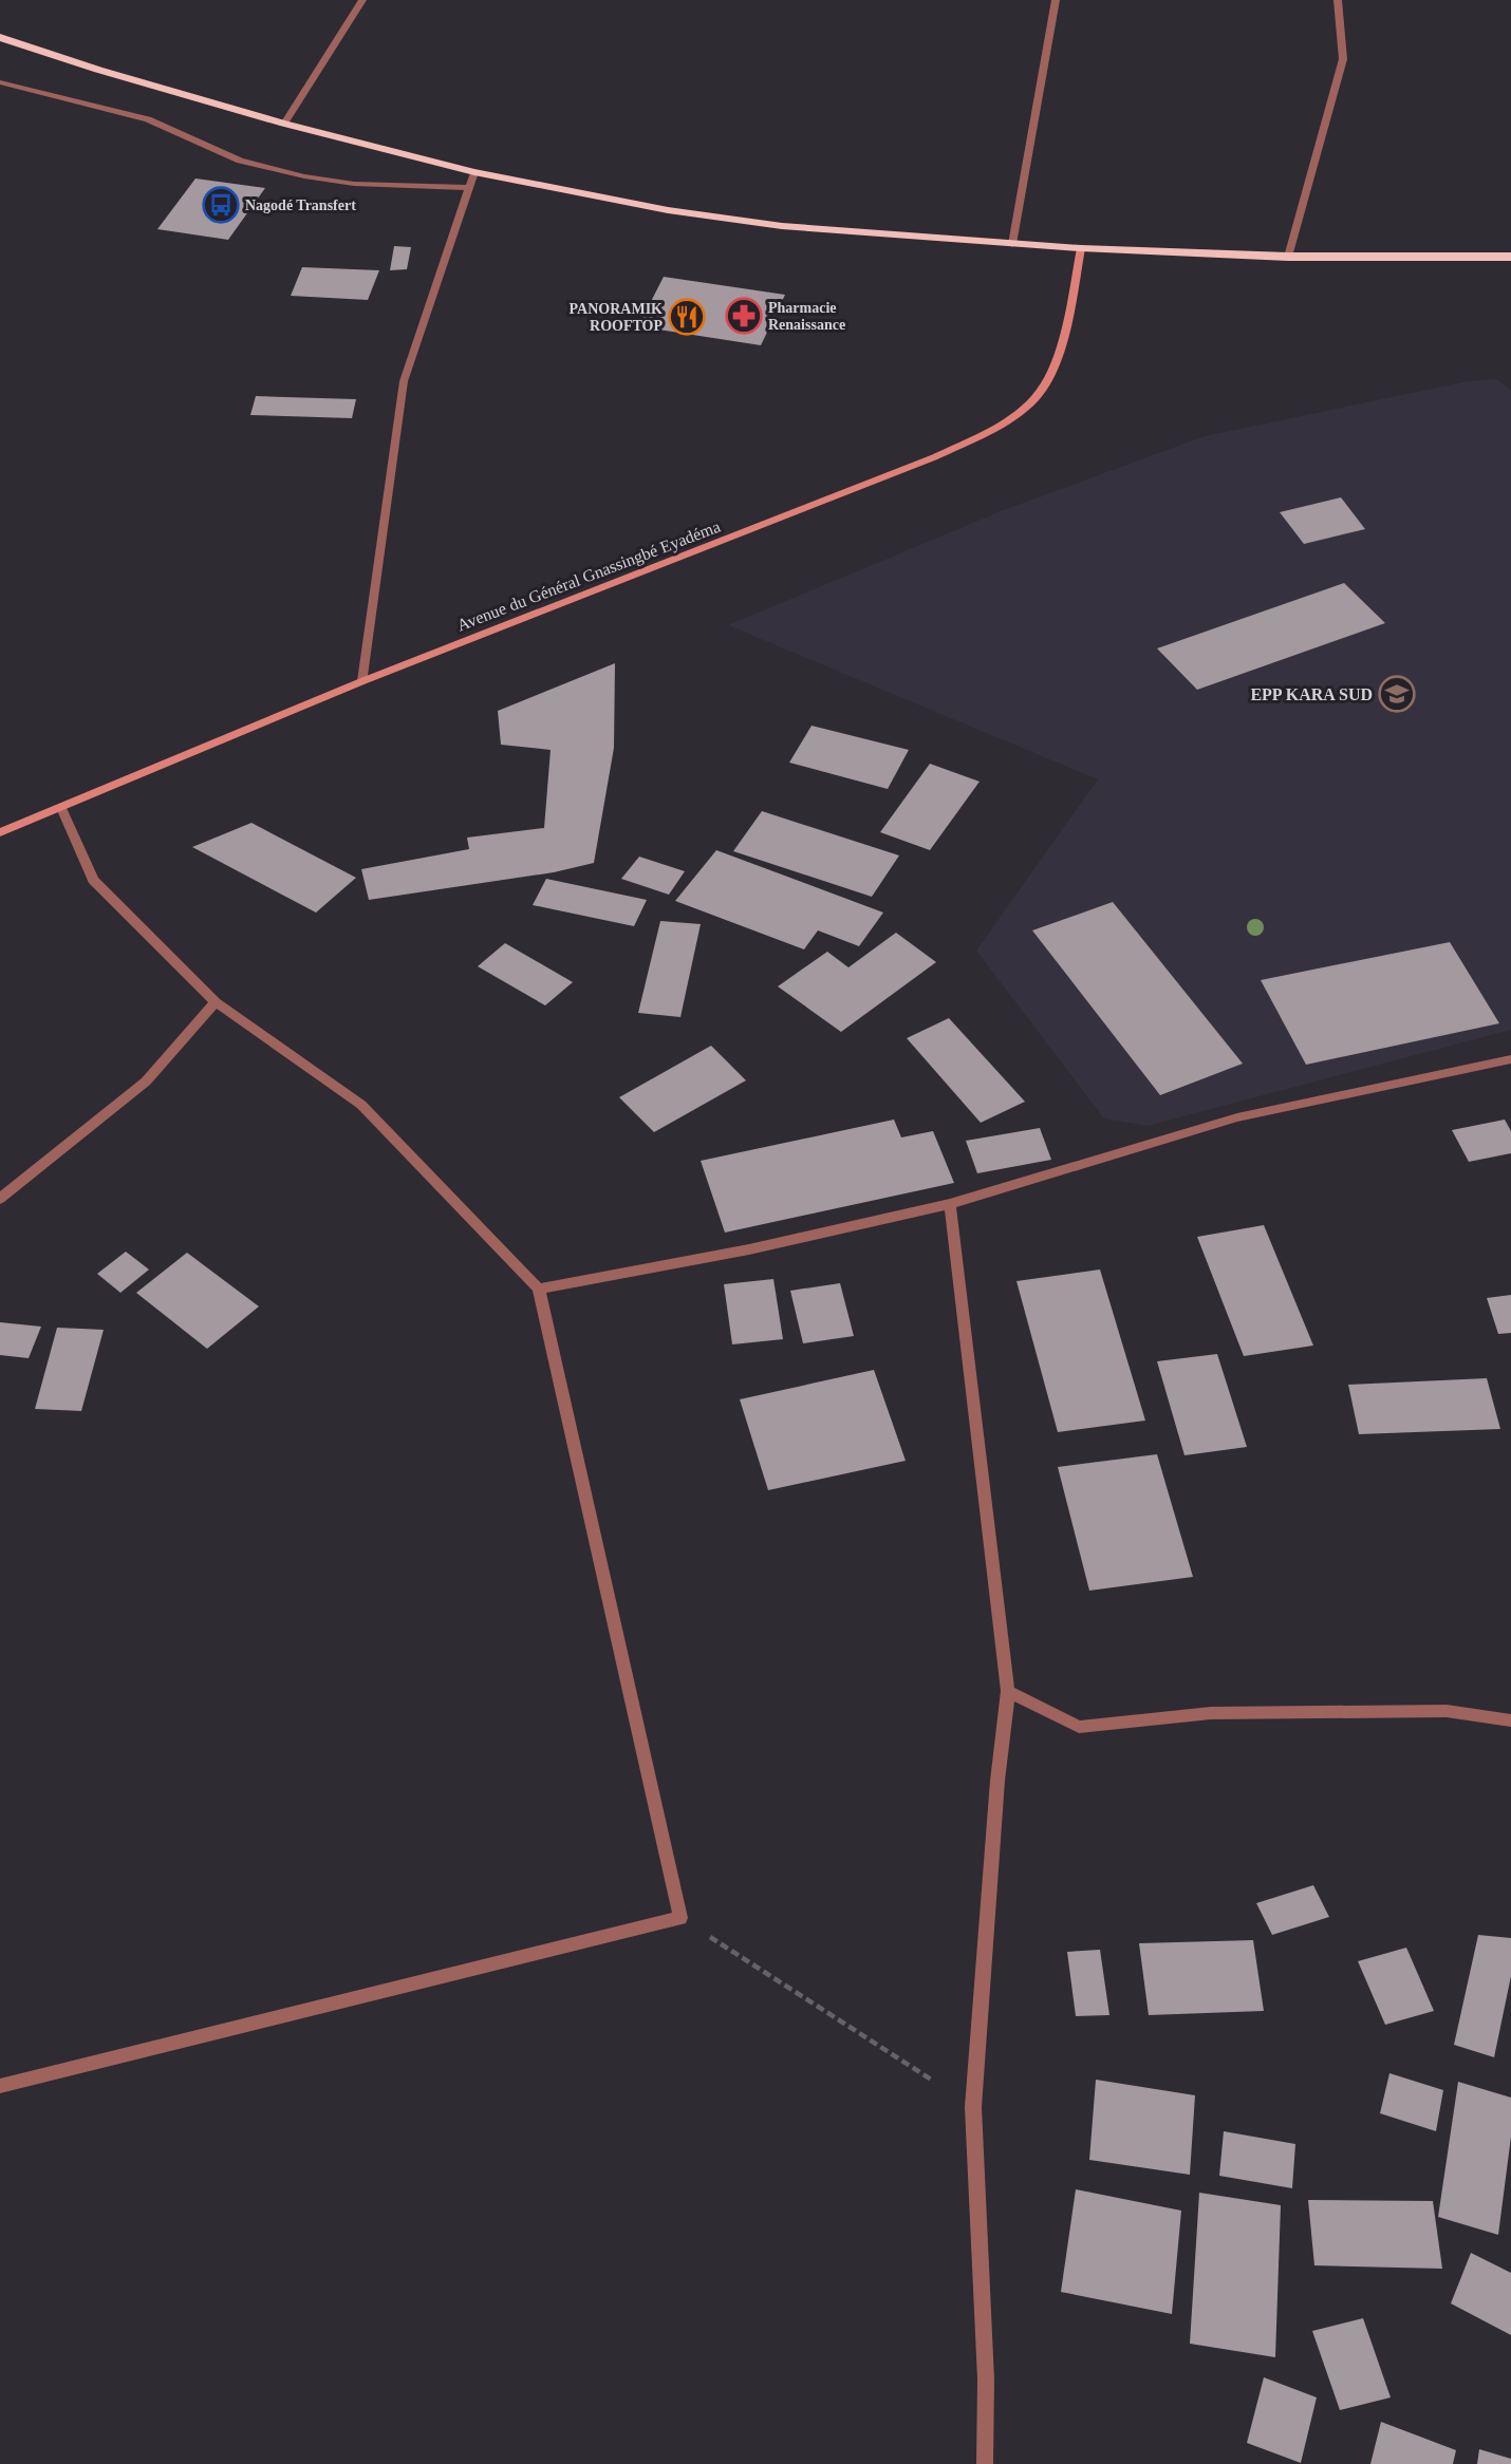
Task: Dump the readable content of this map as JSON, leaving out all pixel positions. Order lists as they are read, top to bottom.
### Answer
{
  "streets": {
    "main road": ["Avenue du Général Gnassingbé Eyadéma"]
  },
  "places": {
    "bus stop": ["Nagodé Transfert"],
    "pharmacy": ["Pharmacie Renaissance"],
    "restaurant": ["PANORAMIK ROOFTOP"],
    "school or university": ["EPP KARA SUD"]
  }
}
